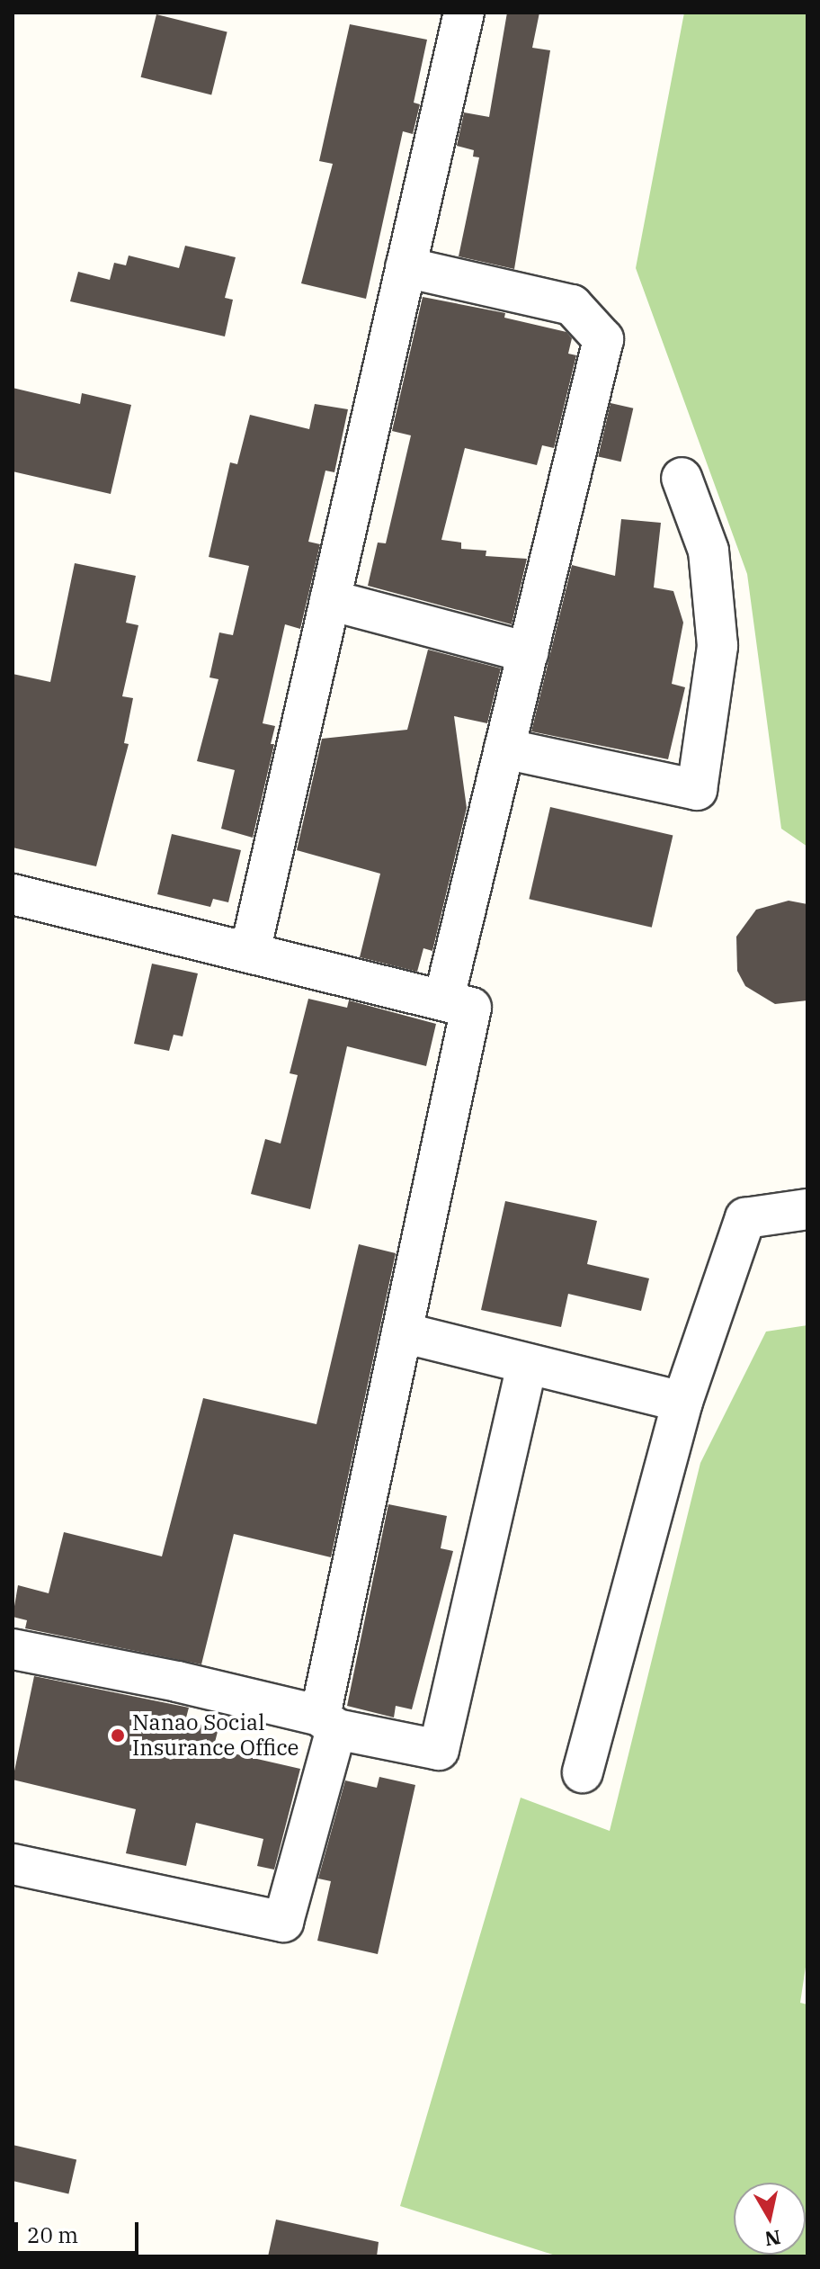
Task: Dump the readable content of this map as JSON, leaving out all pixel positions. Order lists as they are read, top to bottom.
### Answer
{
  "places": ["Nanao Social Insurance Office"],
  "scale_bar": "20 m",
  "north": "bottom"
}
